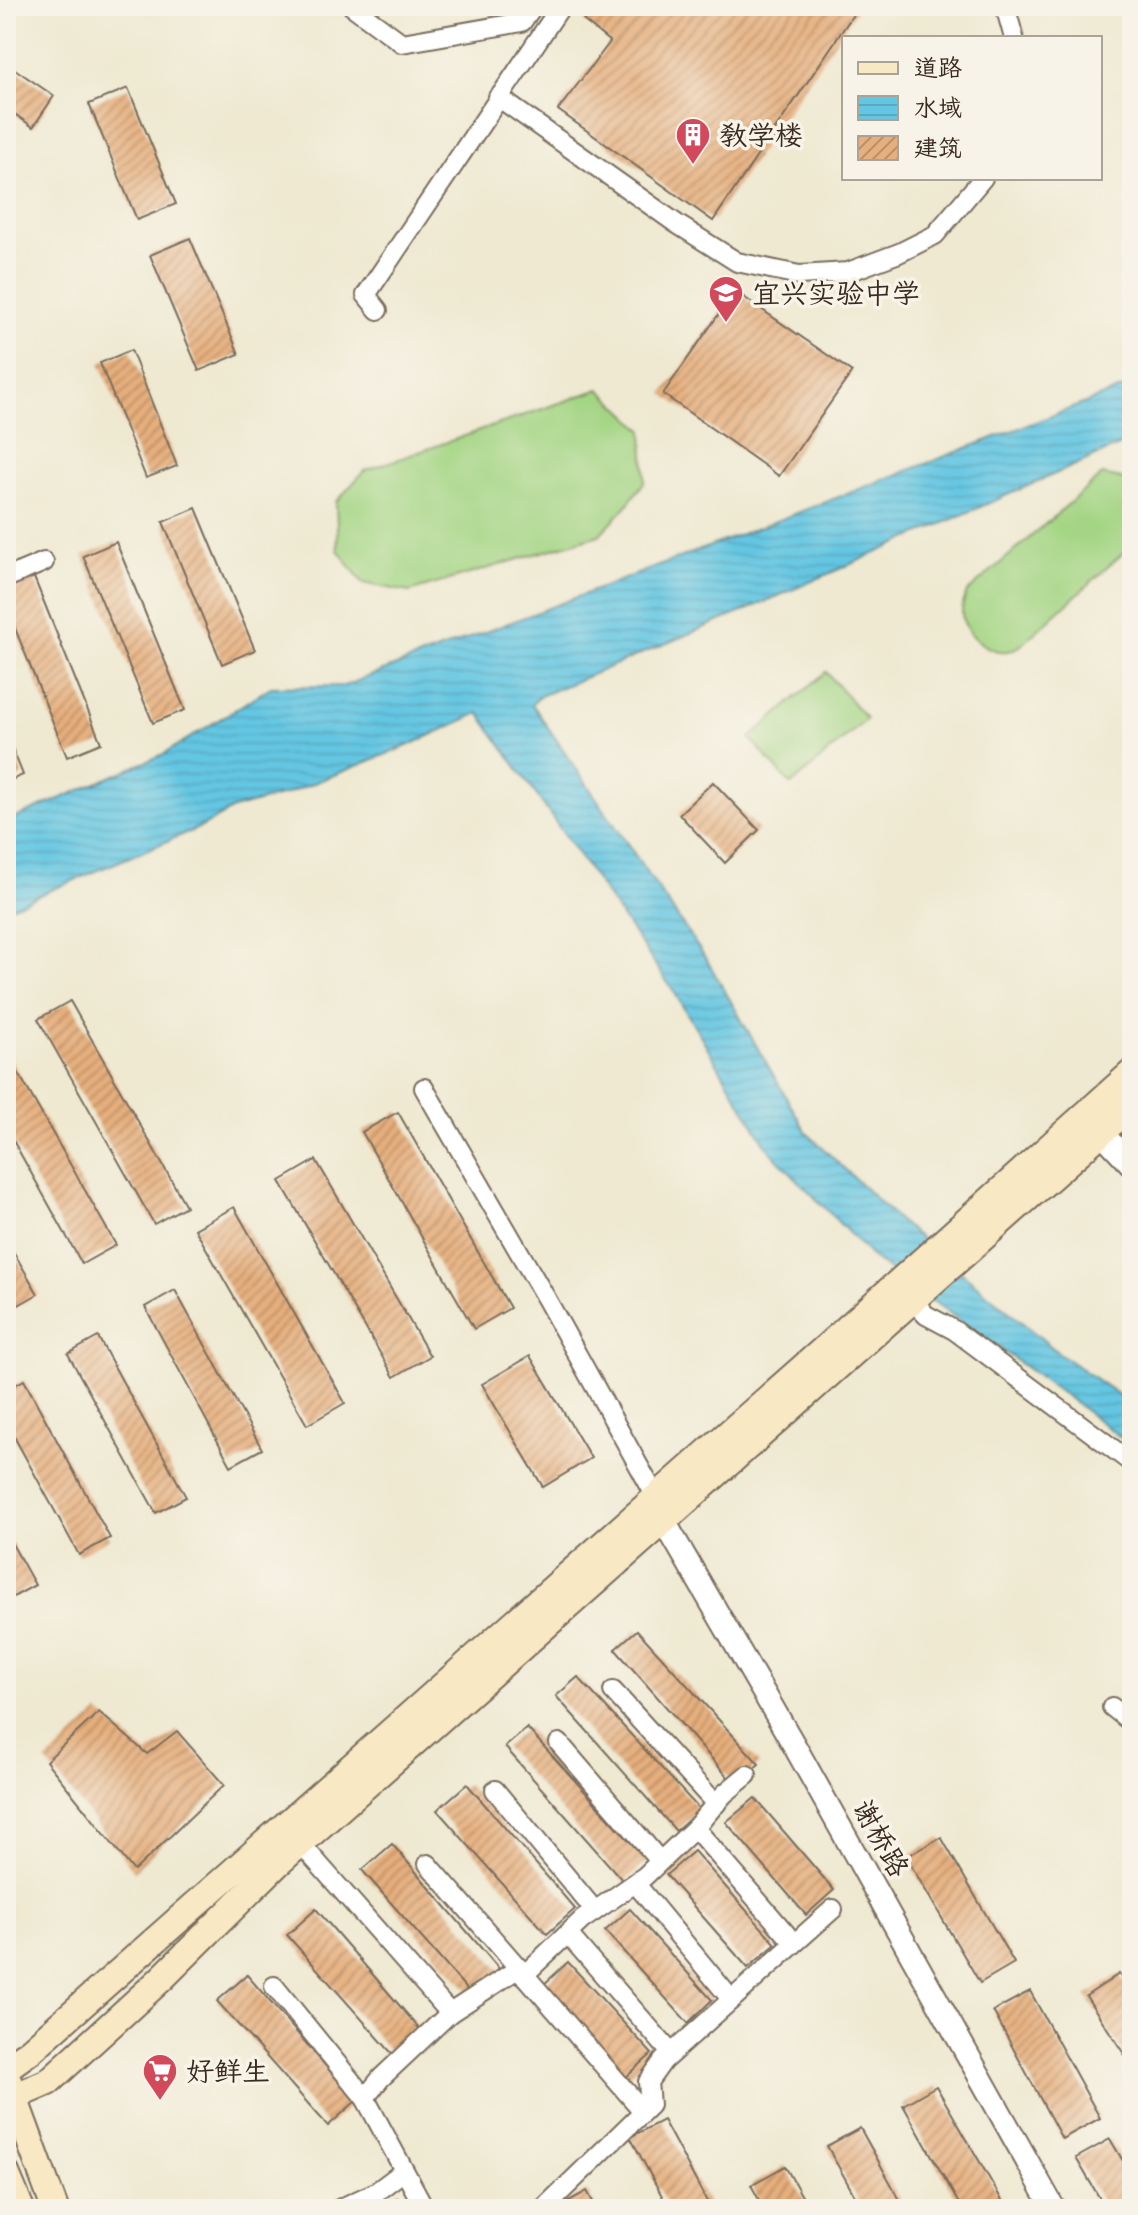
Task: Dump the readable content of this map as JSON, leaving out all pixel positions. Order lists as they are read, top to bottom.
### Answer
{
  "streets": {
    "street": ["谢桥路"]
  },
  "places": {
    "building": ["教学楼"],
    "school or university": ["宜兴实验中学"],
    "supermarket": ["好鲜生"]
  },
  "legend": ["道路", "水域", "建筑"]
}
